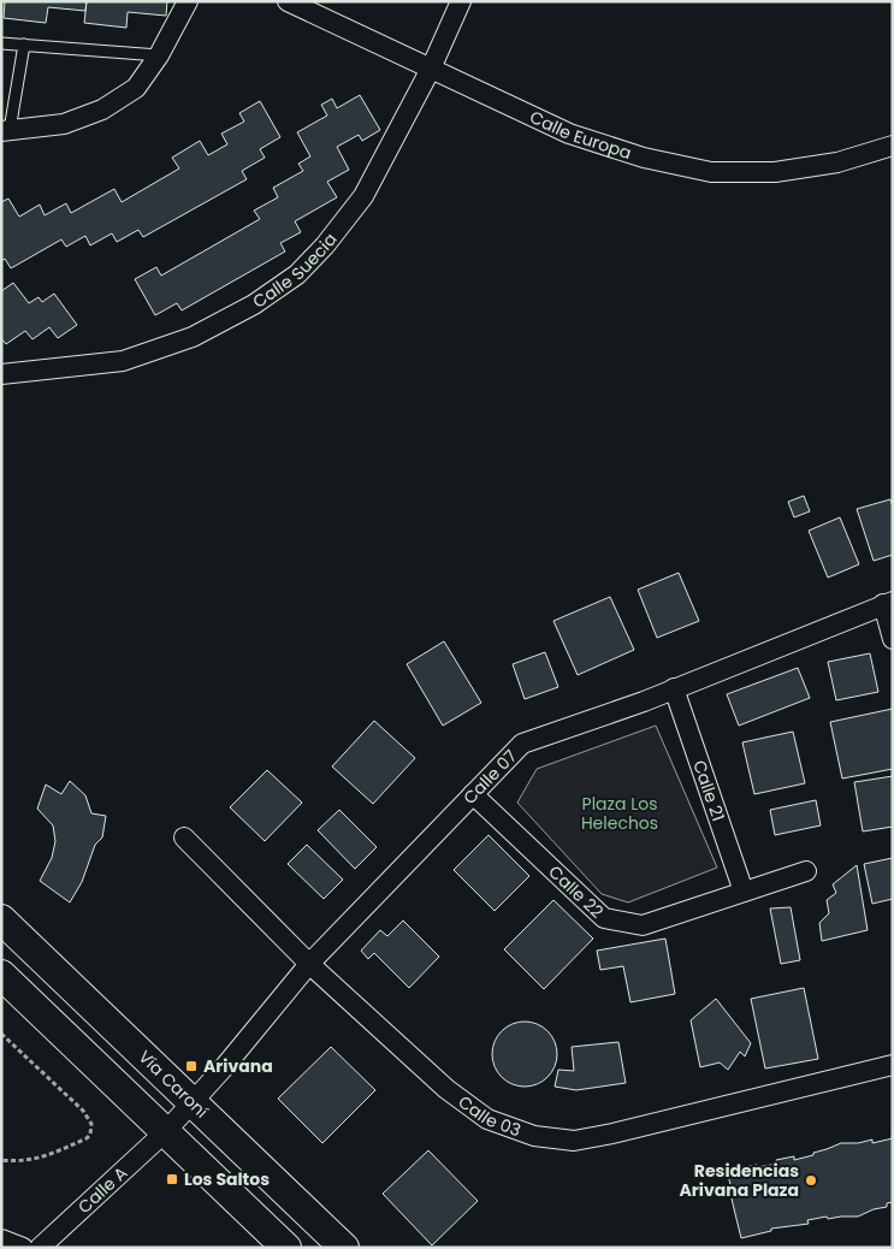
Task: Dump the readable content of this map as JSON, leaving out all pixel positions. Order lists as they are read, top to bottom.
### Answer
{
  "streets": {
    "main road": ["Vía Caroní"],
    "street": [
      "Calle Europa",
      "Calle Suecia",
      "Calle 07",
      "Calle 21",
      "Calle 22",
      "Calle 03",
      "Calle A"
    ]
  },
  "crossings": [
    ["Calle Europa", "Calle Suecia"],
    ["Calle 07", "Calle 21"],
    ["Calle 07", "Calle 22"],
    ["Calle 07", "Vía Caroní"],
    ["Calle 07", "Calle 03"],
    ["Calle 07", "Calle A"],
    ["Calle 21", "Calle 22"],
    ["Vía Caroní", "Calle A"]
  ],
  "parks": ["Plaza Los Helechos"],
  "places": {
    "transit": ["Arivana", "Los Saltos"],
    "other": ["Residencias Arivana Plaza"]
  }
}
